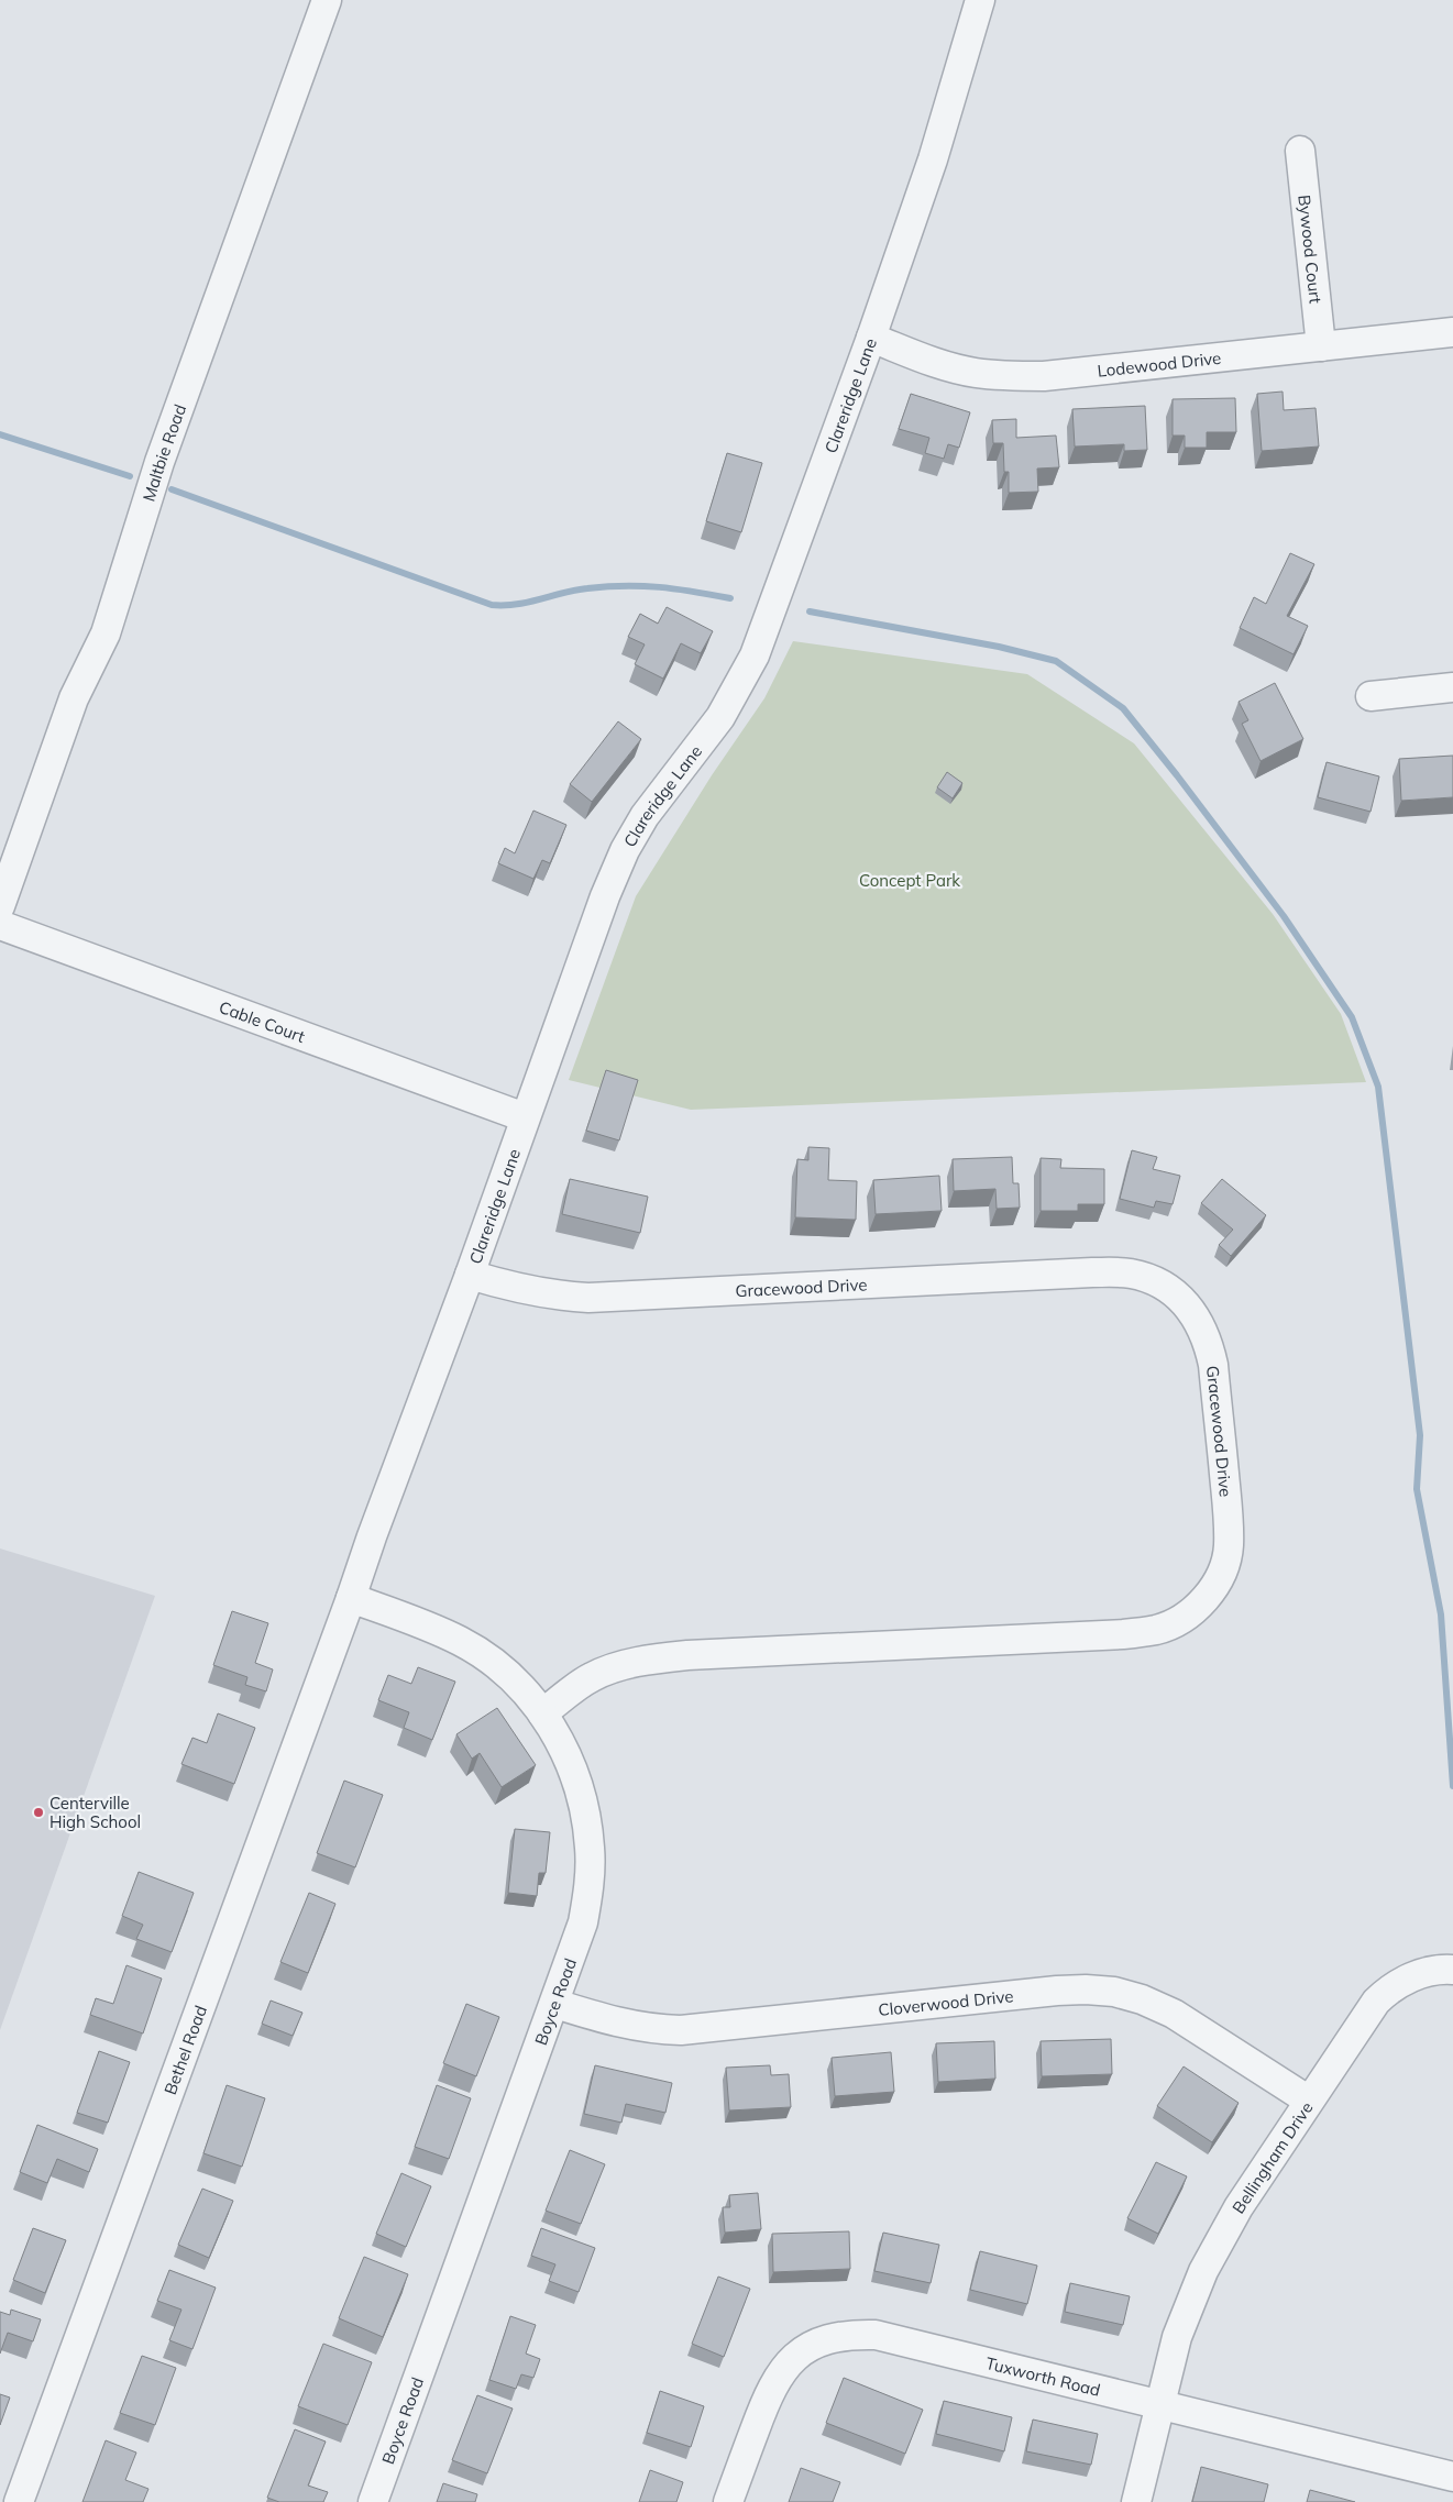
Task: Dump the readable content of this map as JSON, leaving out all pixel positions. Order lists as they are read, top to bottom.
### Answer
{
  "streets": {
    "street": [
      "Bywood Court",
      "Lodewood Drive",
      "Clareridge Lane",
      "Maltbie Road",
      "Cable Court",
      "Gracewood Drive",
      "Boyce Road",
      "Cloverwood Drive",
      "Bethel Road",
      "Bellingham Drive",
      "Tuxworth Road"
    ]
  },
  "crossings": [
    ["Bywood Court", "Lodewood Drive"],
    ["Lodewood Drive", "Clareridge Lane"],
    ["Clareridge Lane", "Cable Court"],
    ["Clareridge Lane", "Gracewood Drive"],
    ["Clareridge Lane", "Boyce Road"],
    ["Clareridge Lane", "Bethel Road"],
    ["Gracewood Drive", "Boyce Road"],
    ["Boyce Road", "Cloverwood Drive"],
    ["Boyce Road", "Bethel Road"],
    ["Cloverwood Drive", "Bellingham Drive"],
    ["Bellingham Drive", "Tuxworth Road"]
  ],
  "parks": ["Concept Park"],
  "places": ["Centerville High School"]
}
